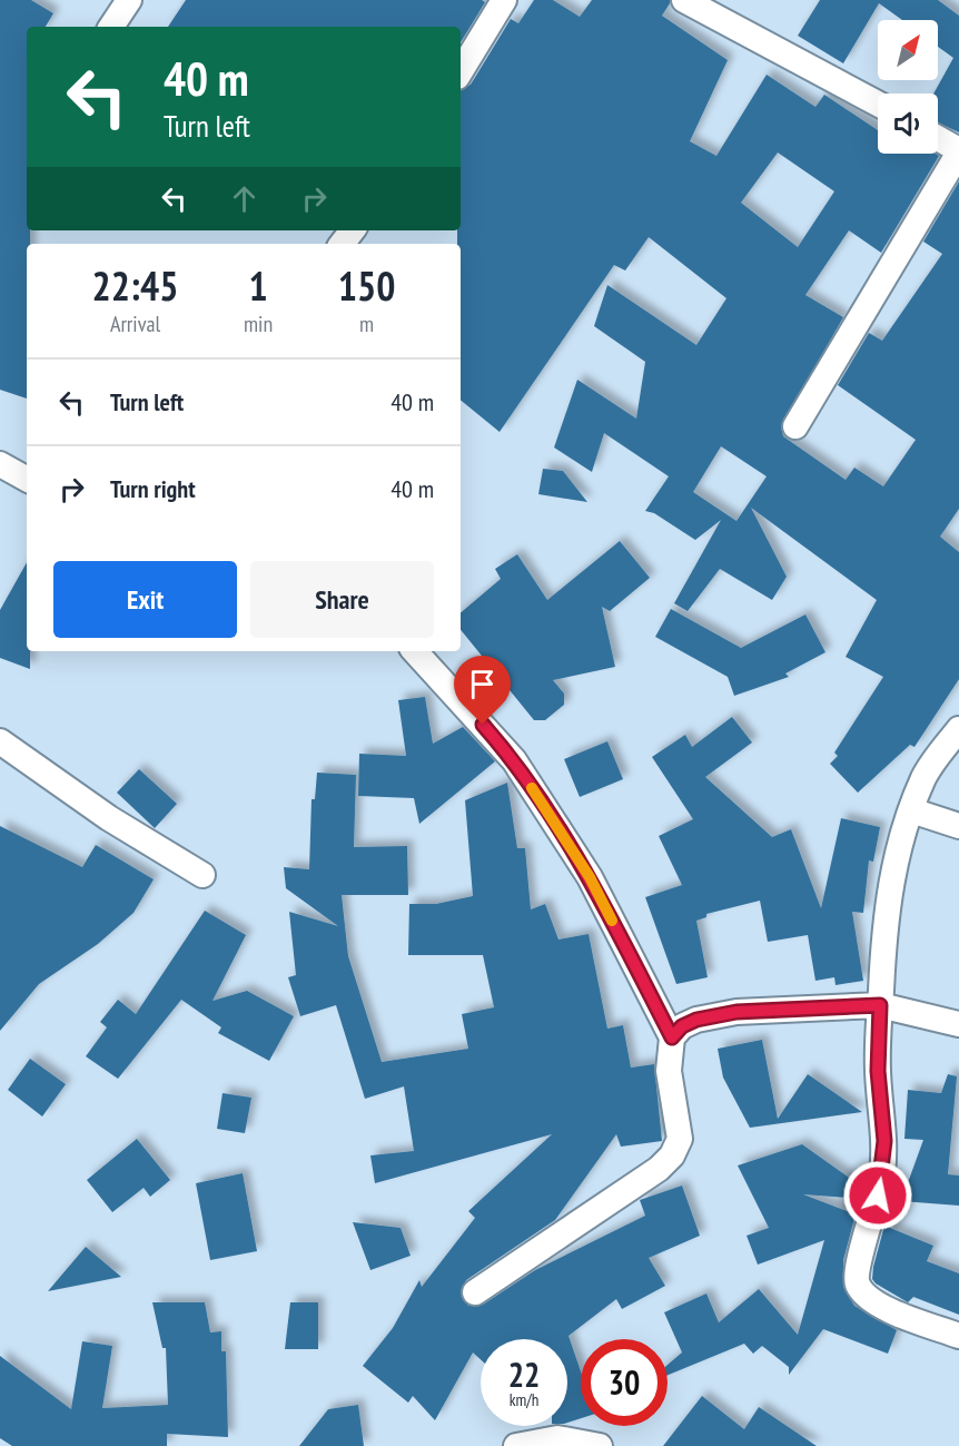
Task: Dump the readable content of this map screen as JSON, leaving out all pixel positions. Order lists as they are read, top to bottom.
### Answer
{
  "north": "top right",
  "page": {
    "turn": ["40 m", "Turn left"],
    "eta": [
      "22:45",
      "Arrival",
      "1",
      "min",
      "150",
      "m"
    ],
    "list": [
      {
        "name": "Turn left",
        "value": "40 m"
      },
      {
        "name": "Turn right",
        "value": "40 m"
      }
    ],
    "buttons": ["Exit", "Share"],
    "speed": "22 km/h",
    "limit": "30"
  }
}
